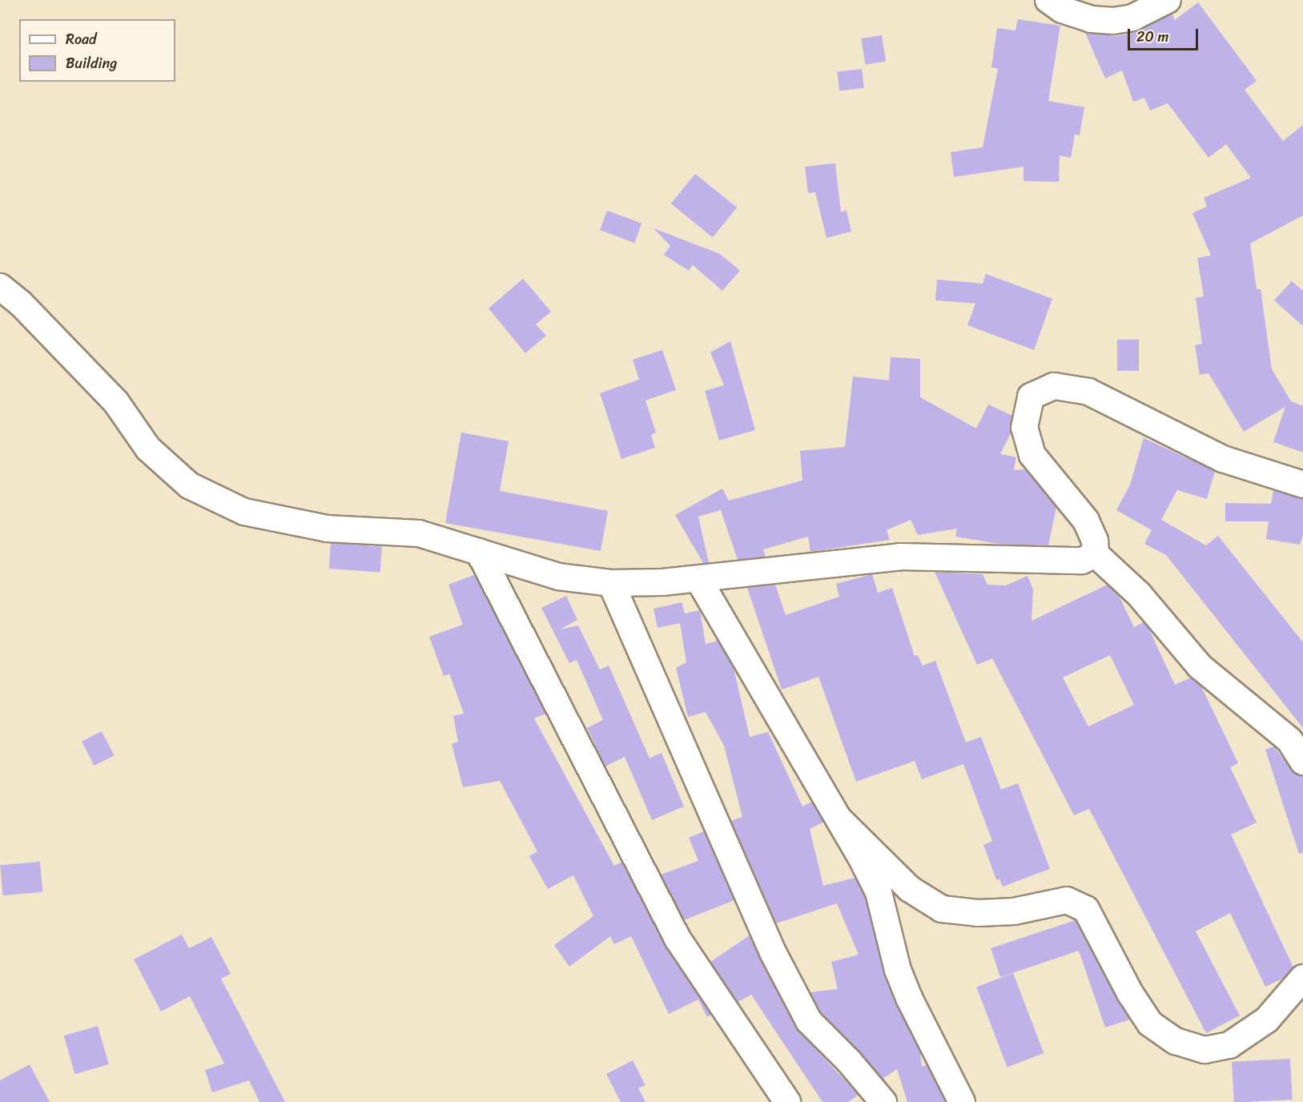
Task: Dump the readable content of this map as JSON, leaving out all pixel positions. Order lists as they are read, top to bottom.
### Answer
{
  "legend": ["Road", "Building"],
  "scale_bar": "20 m"
}
